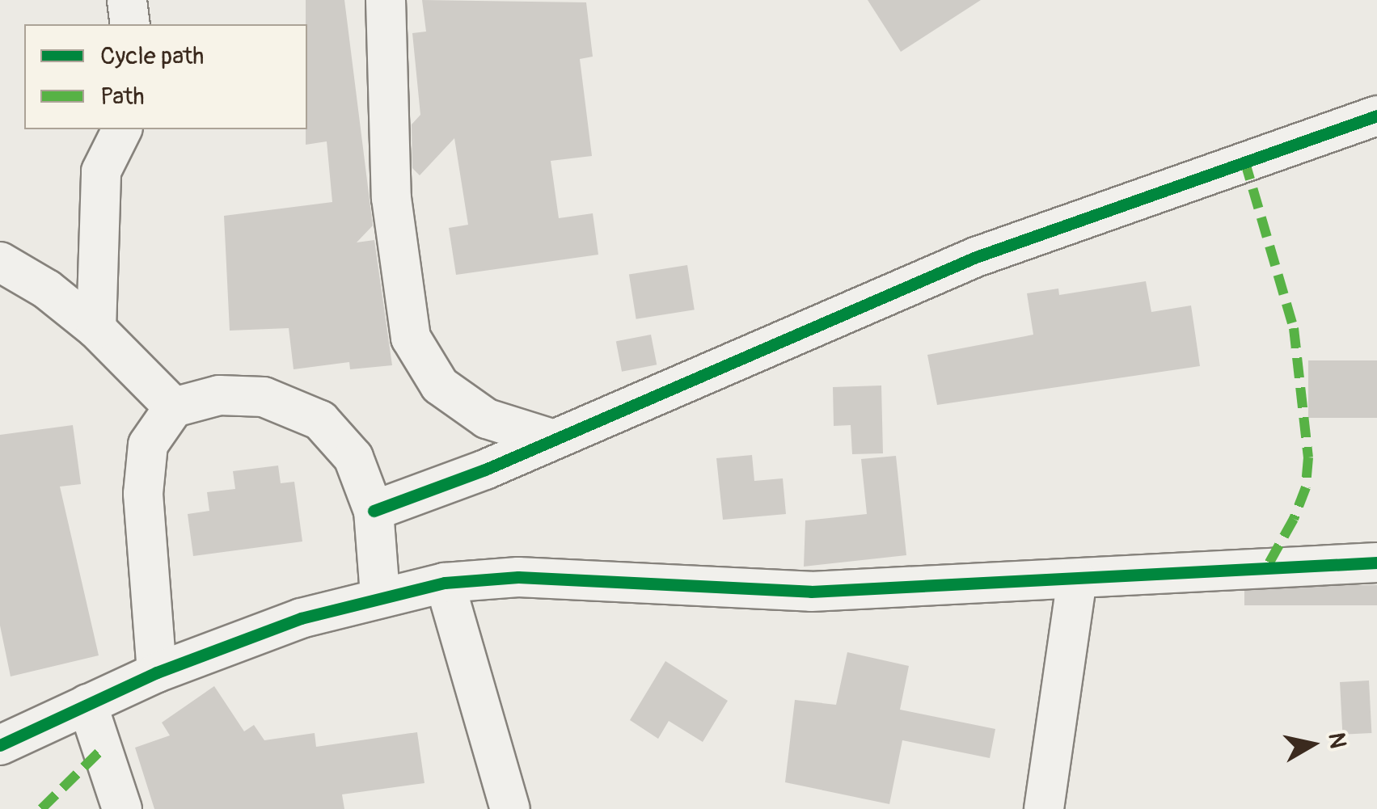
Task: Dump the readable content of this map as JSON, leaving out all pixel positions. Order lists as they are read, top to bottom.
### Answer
{
  "legend": ["Cycle path", "Path"],
  "north": "right"
}
